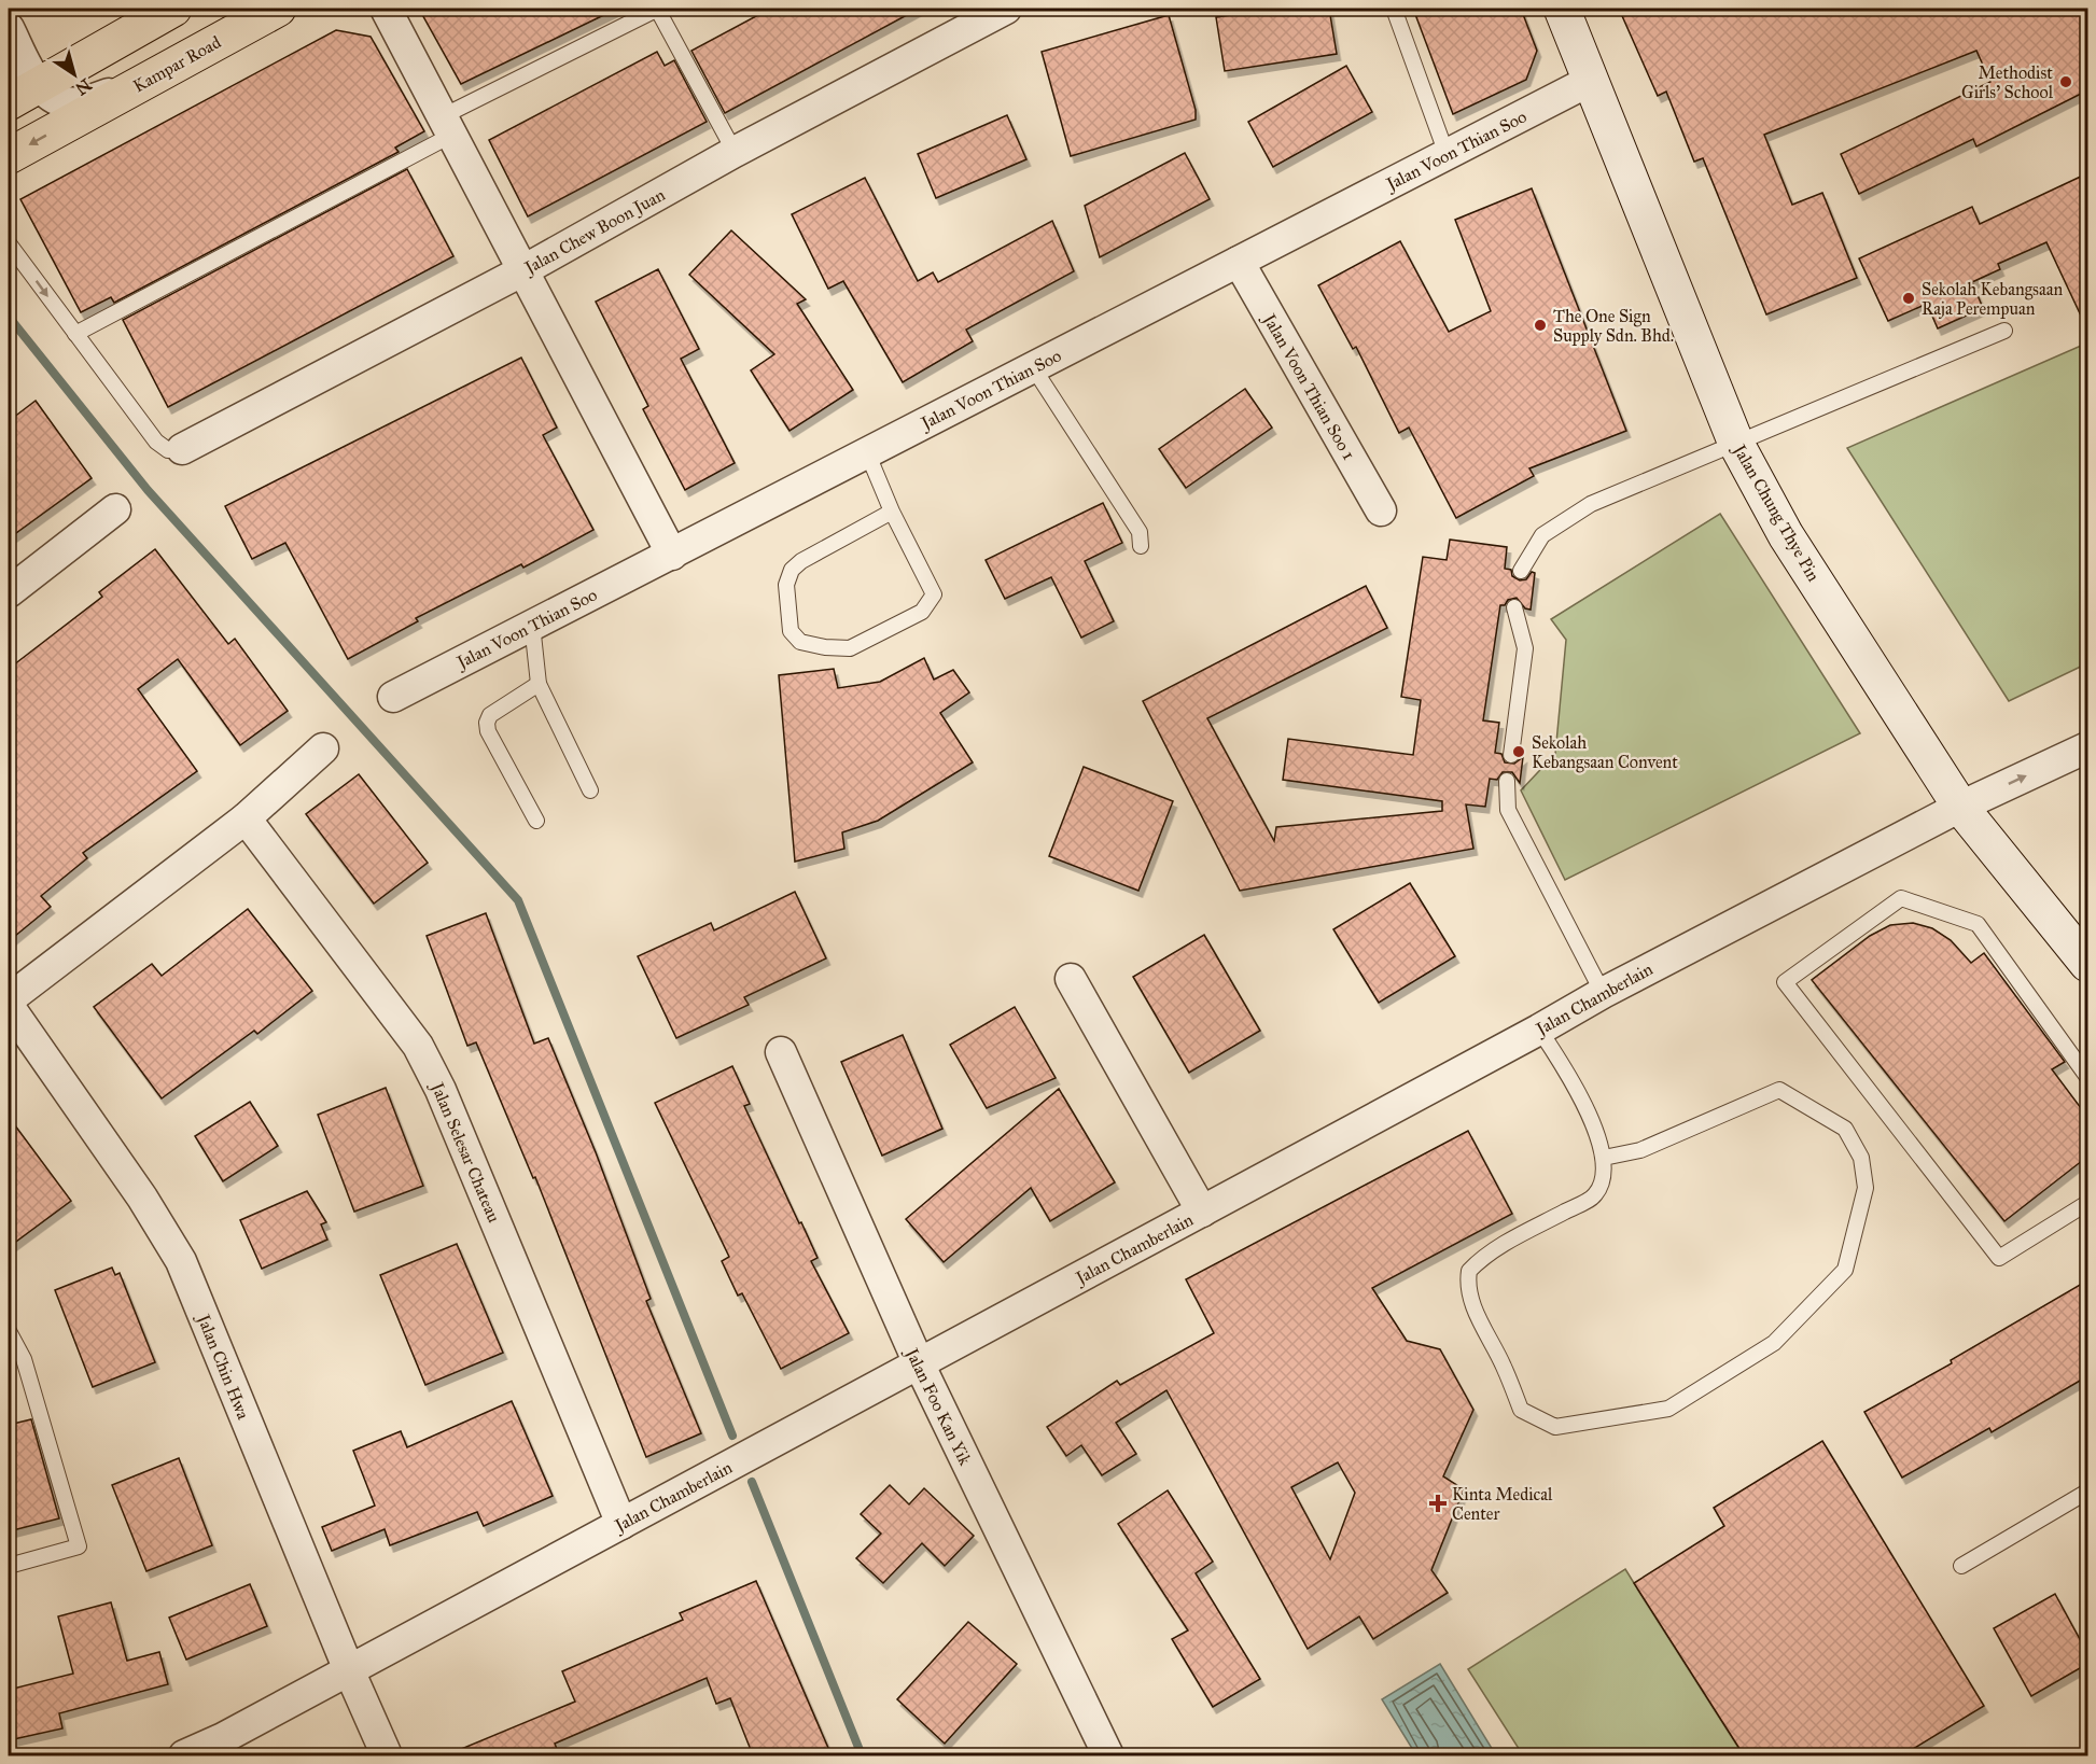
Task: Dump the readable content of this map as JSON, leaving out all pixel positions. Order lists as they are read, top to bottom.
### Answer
{
  "streets": {
    "main road": ["Kampar Road"],
    "street": [
      "Jalan Voon Thian Soo",
      "Jalan Chew Boon Juan",
      "Jalan Voon Thian Soo 1",
      "Jalan Chung Thye Pin",
      "Jalan Chamberlain",
      "Jalan Selesar Chateau",
      "Jalan Chin Hwa",
      "Jalan Foo Kan Yik"
    ]
  },
  "crossings": [
    ["Jalan Voon Thian Soo", "Jalan Voon Thian Soo 1"],
    ["Jalan Voon Thian Soo", "Jalan Chung Thye Pin"],
    ["Jalan Chung Thye Pin", "Jalan Chamberlain"],
    ["Jalan Chamberlain", "Jalan Selesar Chateau"],
    ["Jalan Chamberlain", "Jalan Chin Hwa"],
    ["Jalan Chamberlain", "Jalan Foo Kan Yik"]
  ],
  "places": {
    "other": [
      "Methodist Girls' School",
      "Sekolah Kebangsaan Raja Perempuan",
      "The One Sign Supply Sdn. Bhd.",
      "Sekolah Kebangsaan Convent"
    ],
    "health": ["Kinta Medical Center"]
  },
  "north": "bottom right"
}
